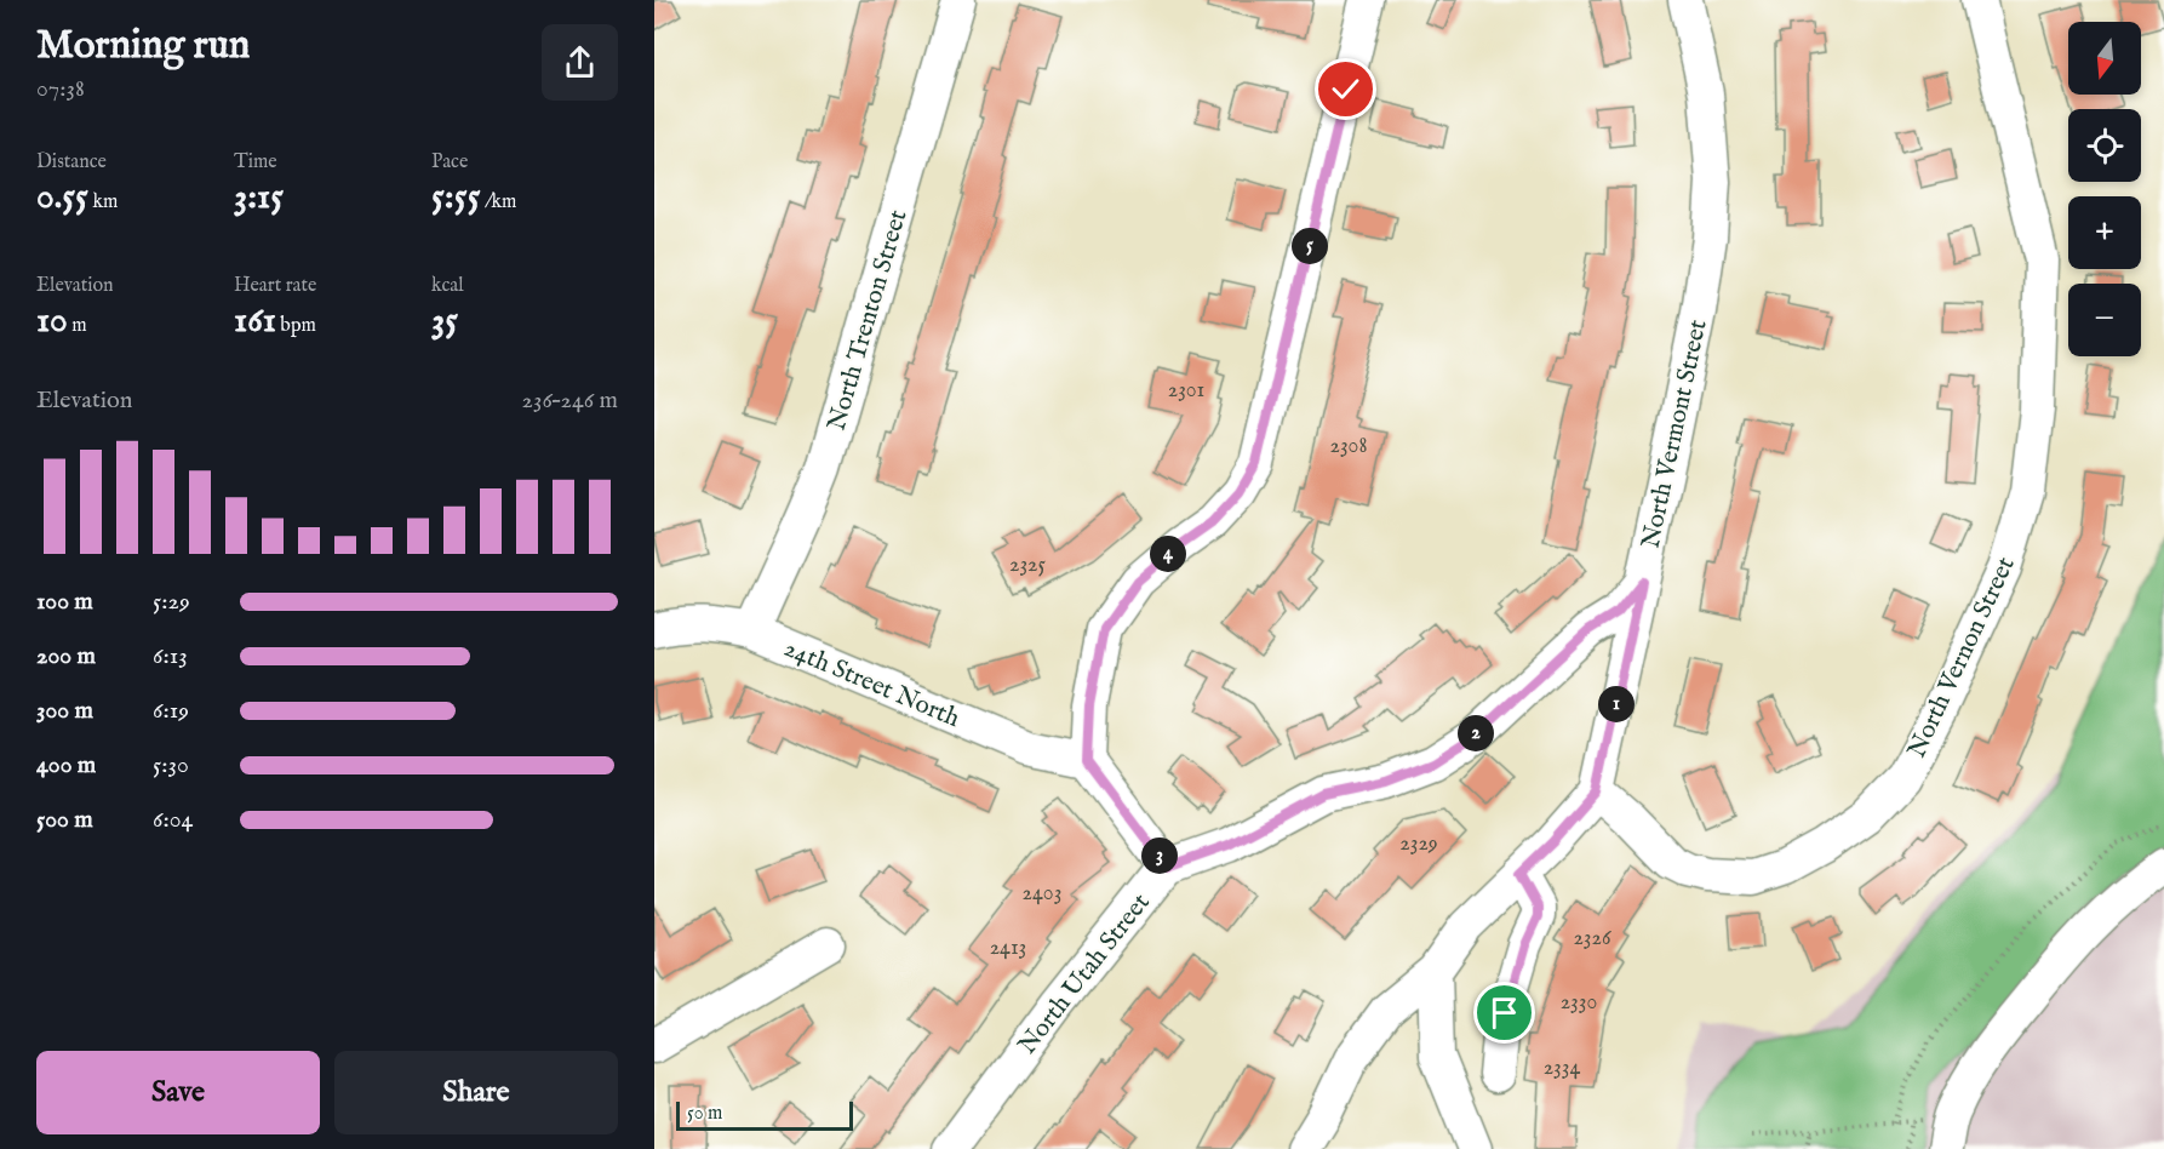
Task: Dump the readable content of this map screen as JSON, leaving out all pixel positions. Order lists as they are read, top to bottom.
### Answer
{
  "streets": {
    "street": [
      "North Trenton Street",
      "North Vermont Street",
      "North Vernon Street",
      "24th Street North",
      "North Utah Street"
    ]
  },
  "crossings": [
    ["North Trenton Street", "24th Street North"],
    ["North Vermont Street", "North Vernon Street"],
    ["North Vermont Street", "North Utah Street"]
  ],
  "house_numbers": [
    "2301",
    "2308",
    "2325",
    "2329",
    "2403",
    "2326",
    "2413",
    "2330",
    "2334"
  ],
  "scale_bar": "50 m",
  "north": "bottom",
  "page": {
    "heading": ["Morning run", "07:38"],
    "map_buttons": ["+", "−"],
    "stats": [
      ["Distance", "0.55 km"],
      ["Time", "3:15"],
      ["Pace", "5:55 /km"],
      ["Elevation", "10 m"],
      ["Heart rate", "161 bpm"],
      ["kcal", "35"]
    ],
    "pins": [
      "5",
      "4",
      "1",
      "2",
      "3"
    ],
    "chart": ["Elevation", "236–246 m"],
    "list": [
      {
        "name": "100 m",
        "note": "5:29"
      },
      {
        "name": "200 m",
        "note": "6:13"
      },
      {
        "name": "300 m",
        "note": "6:19"
      },
      {
        "name": "400 m",
        "note": "5:30"
      },
      {
        "name": "500 m",
        "note": "6:04"
      }
    ],
    "buttons": ["Save", "Share"],
    "scale": "50 m"
  }
}
